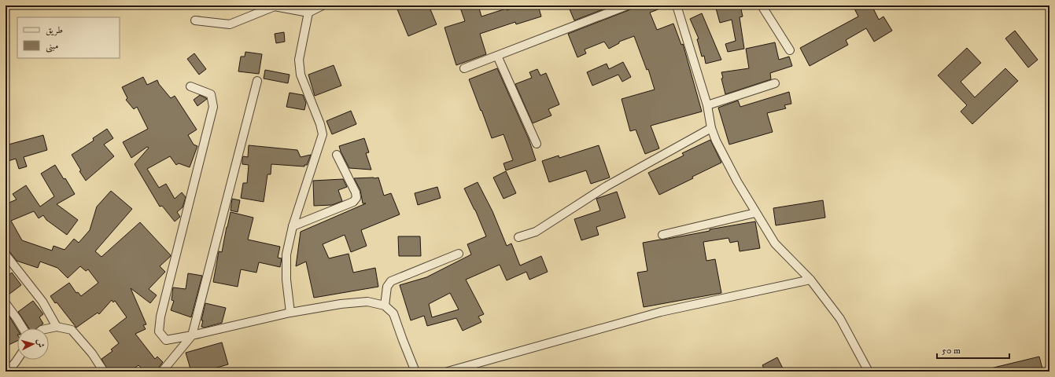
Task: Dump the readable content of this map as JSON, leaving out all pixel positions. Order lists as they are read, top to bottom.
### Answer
{
  "legend": ["طريق", "مبنى"],
  "scale_bar": "50 m",
  "north": "right"
}
